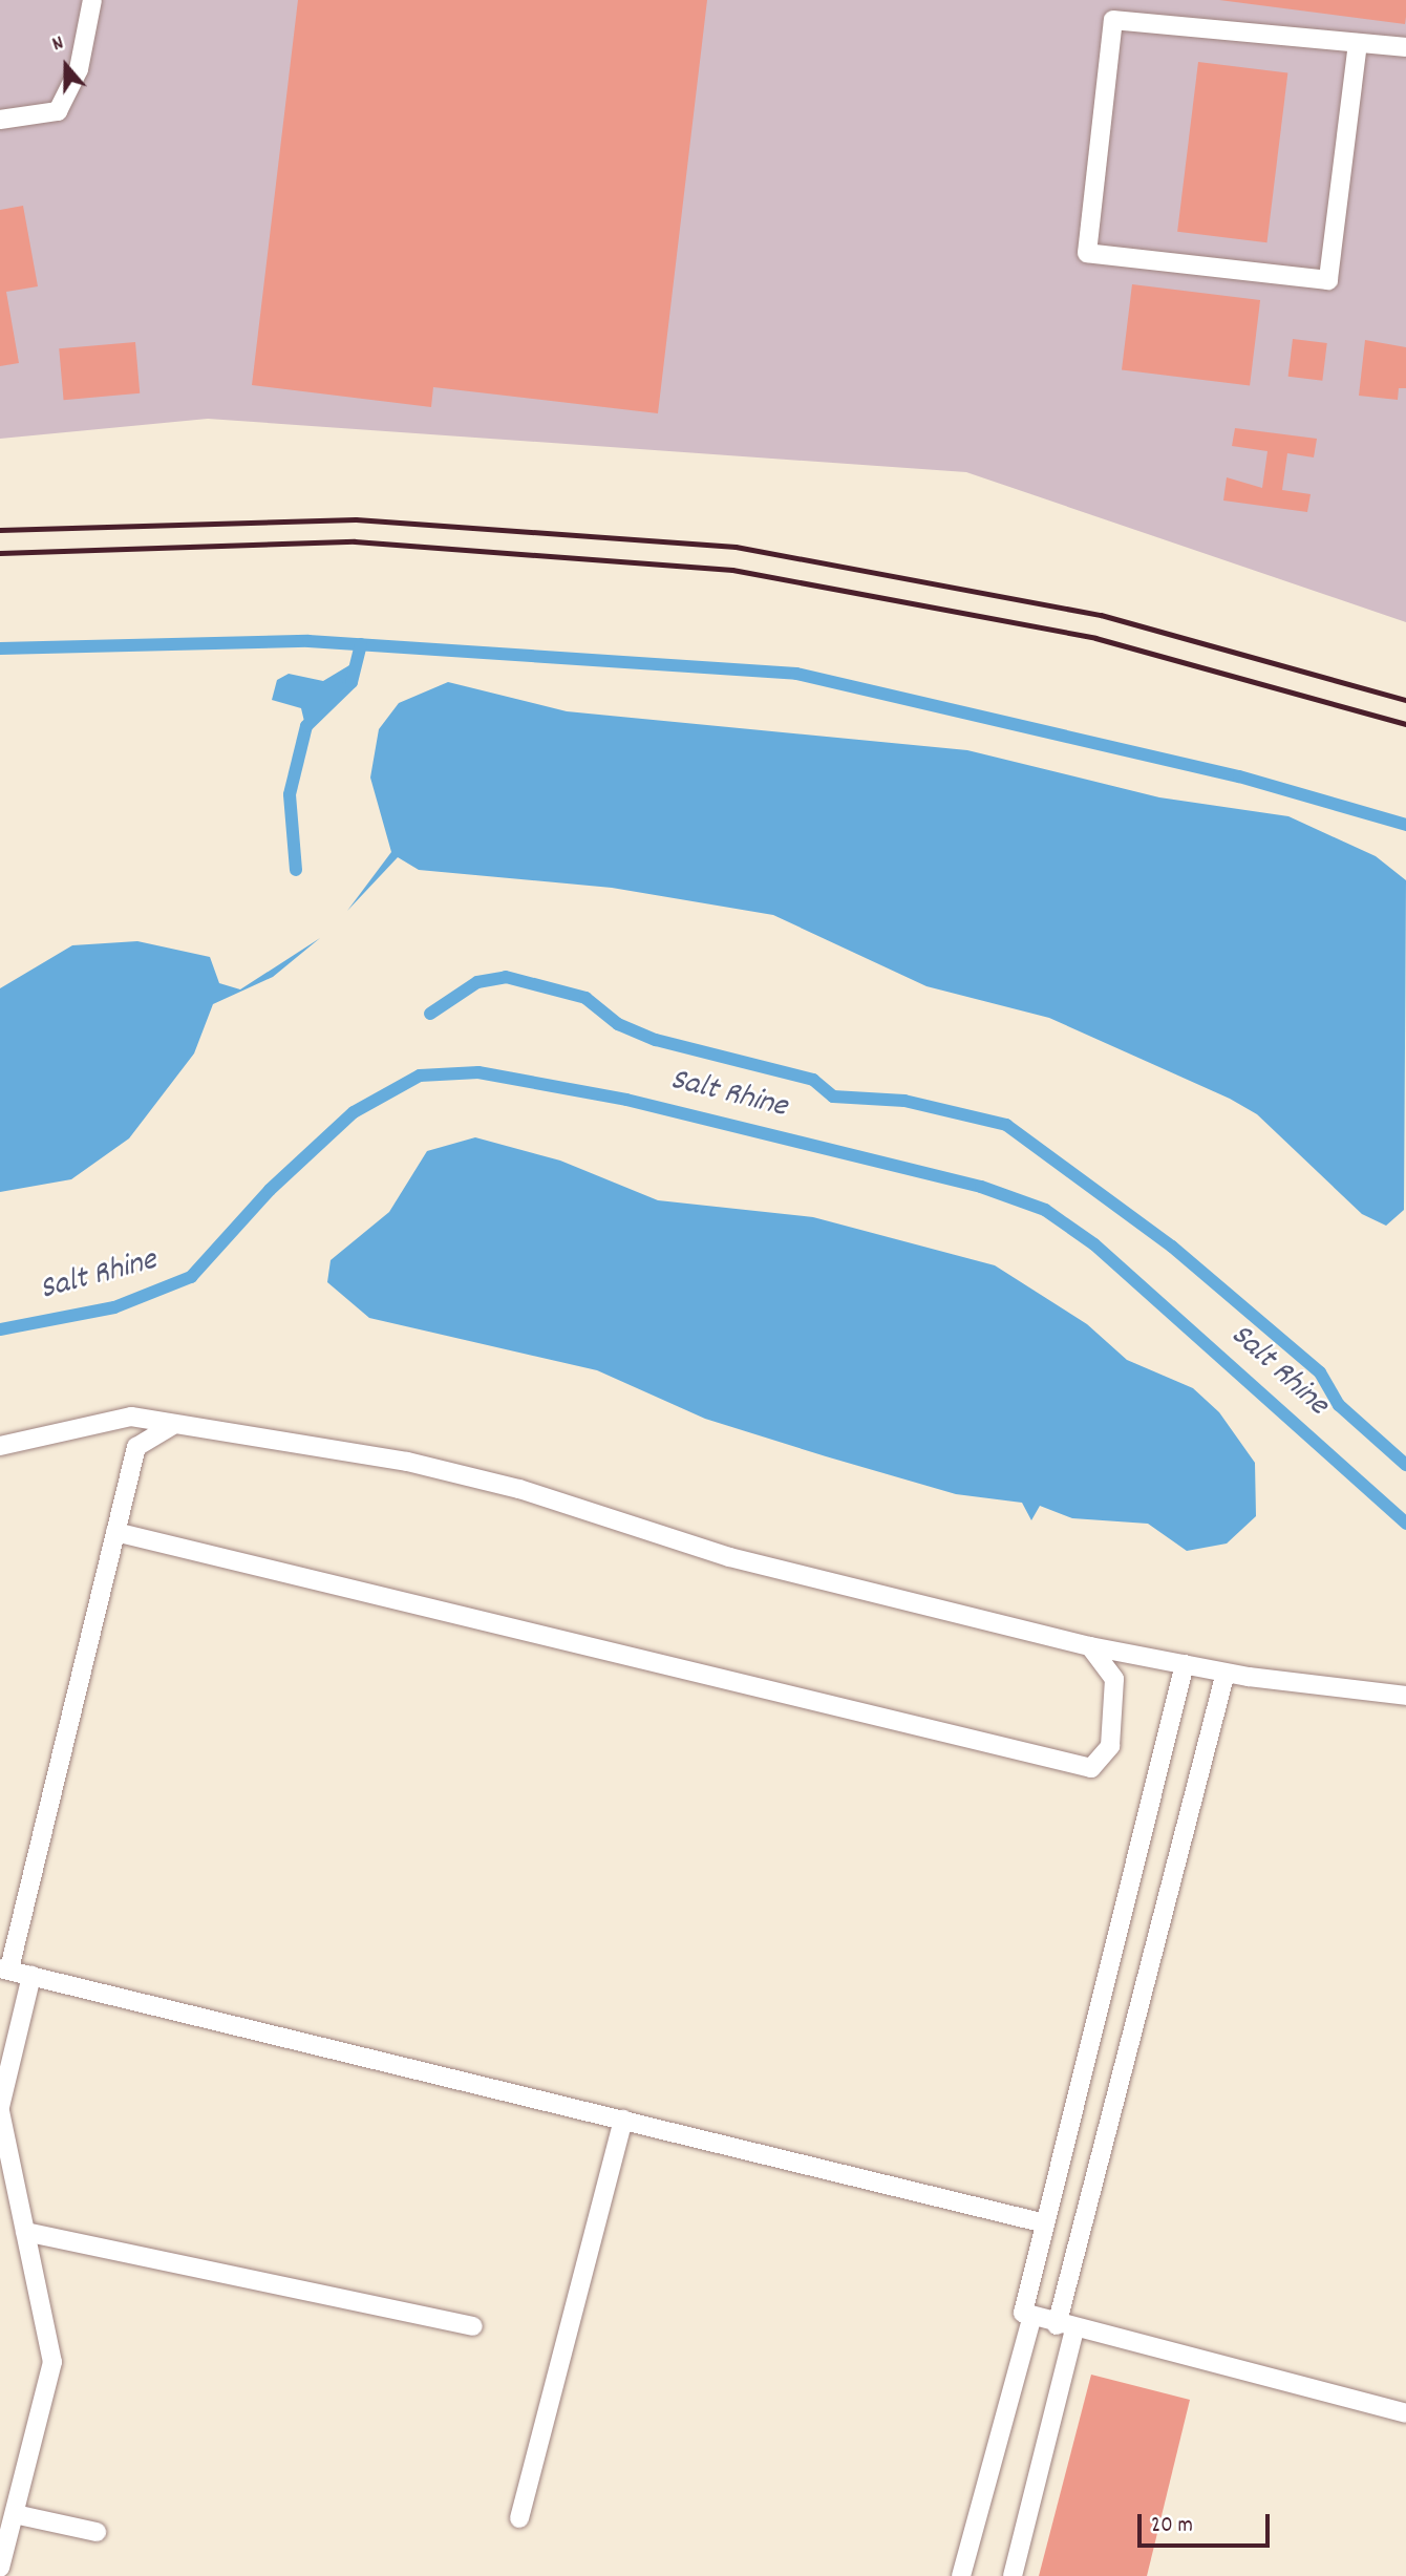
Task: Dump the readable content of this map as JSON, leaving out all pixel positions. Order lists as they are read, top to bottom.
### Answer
{
  "water": ["Salt Rhine"],
  "scale_bar": "20 m",
  "north": "top"
}
